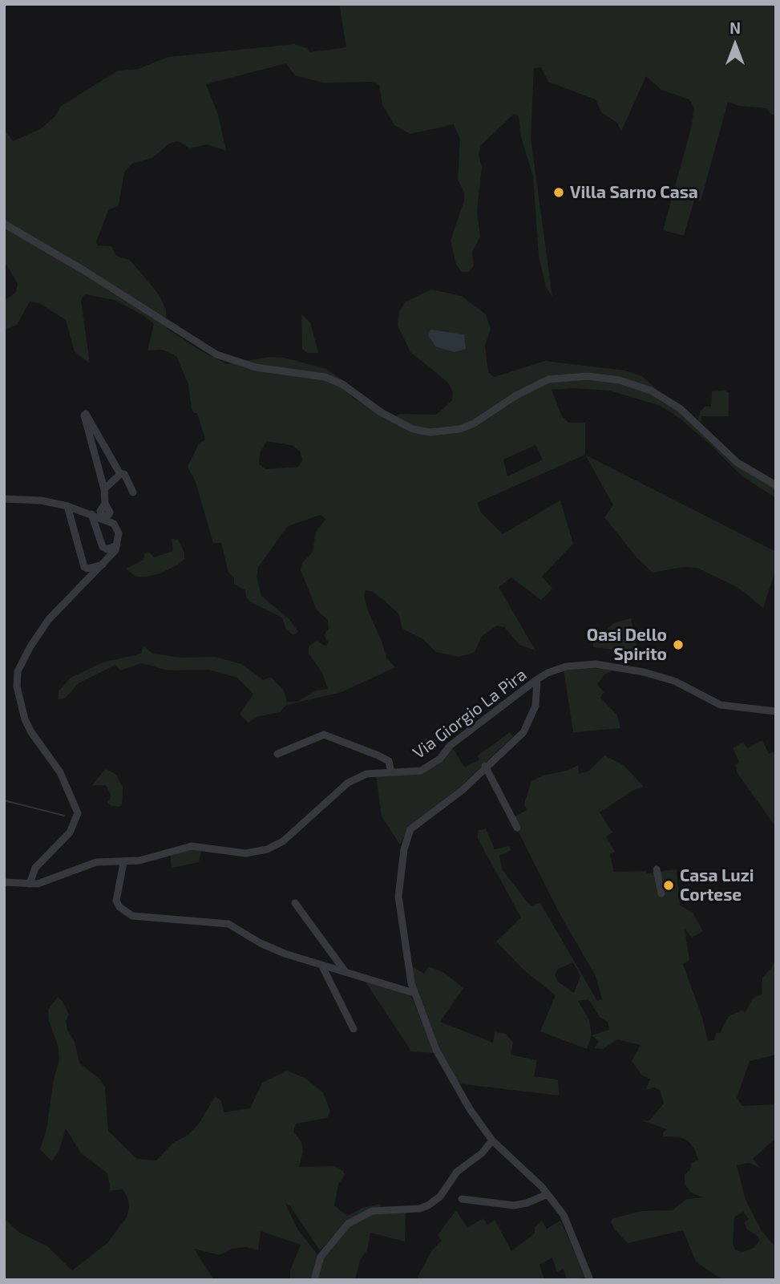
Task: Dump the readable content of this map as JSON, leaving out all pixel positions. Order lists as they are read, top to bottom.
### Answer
{
  "streets": {
    "street": ["Via Giorgio La Pira"]
  },
  "places": ["Villa Sarno Casa", "Oasi Dello Spirito", "Casa Luzi Cortese"],
  "north": "top"
}
